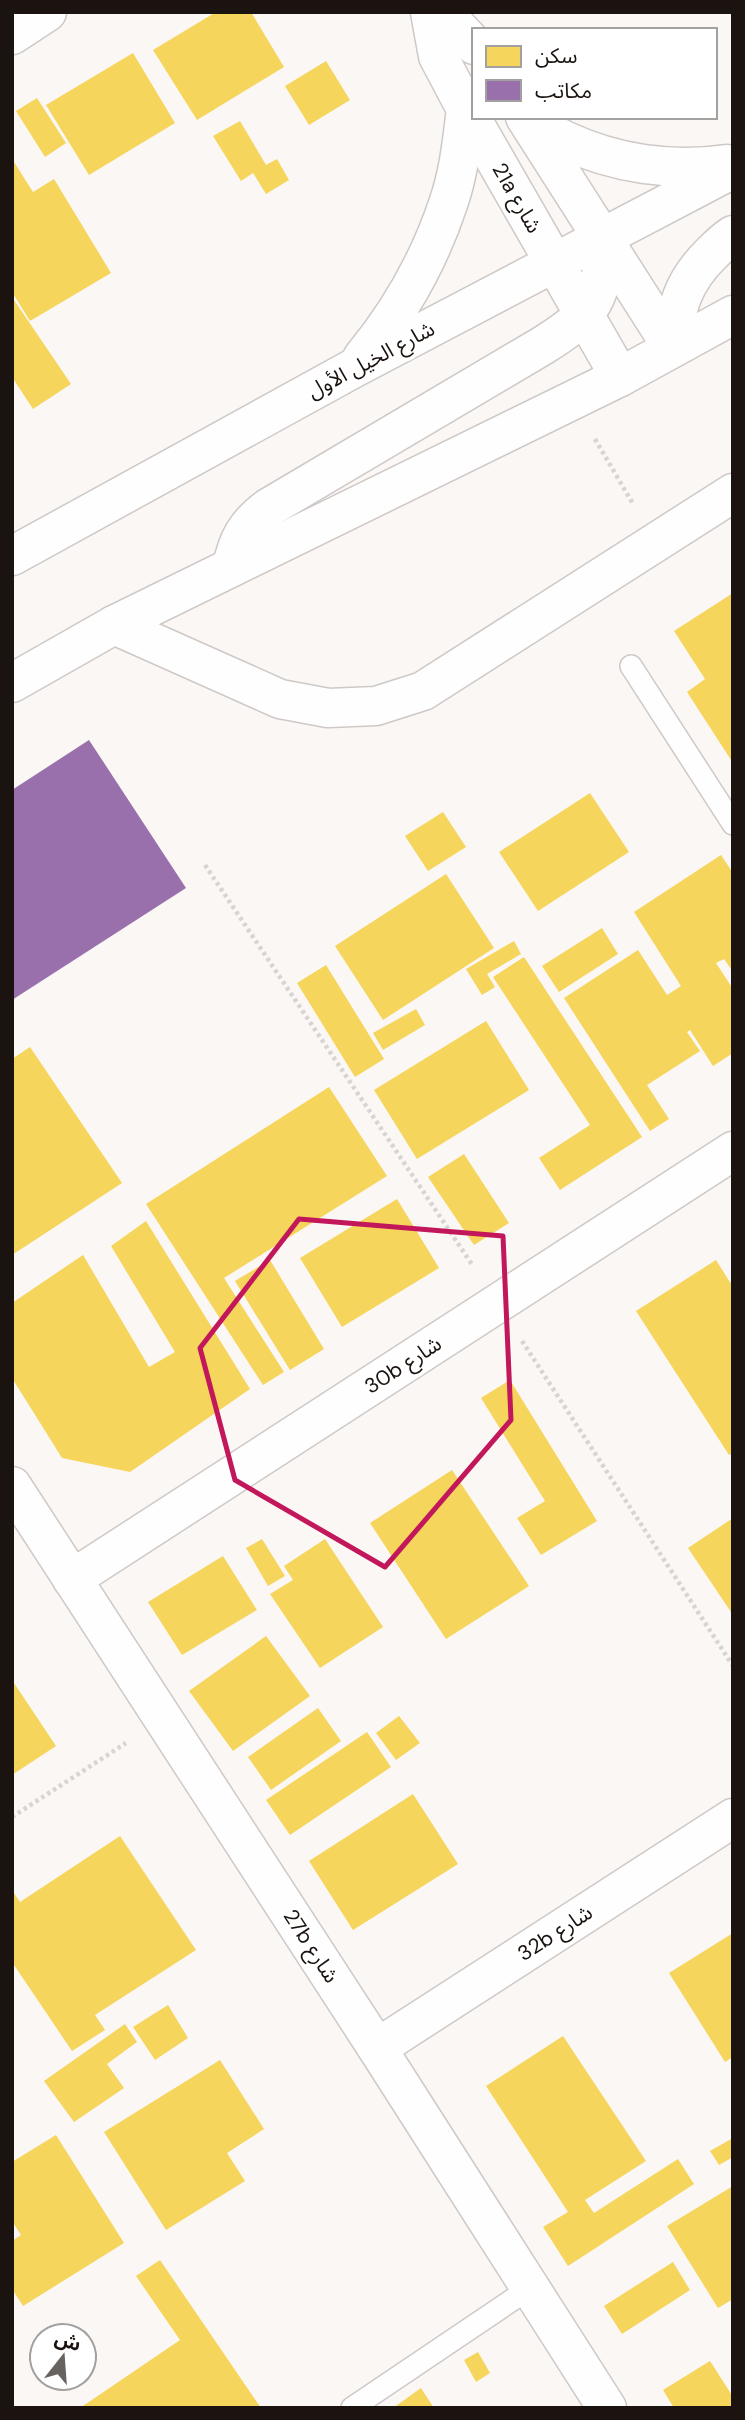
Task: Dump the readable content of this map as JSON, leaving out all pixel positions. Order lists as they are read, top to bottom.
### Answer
{
  "streets": {
    "street": [
      "21a شارع",
      "شارع الخيل الأول",
      "30b شارع",
      "32b شارع",
      "27b شارع"
    ]
  },
  "crossings": [
    ["21a شارع", "شارع الخيل الأول"],
    ["30b شارع", "27b شارع"],
    ["32b شارع", "27b شارع"]
  ],
  "legend": ["سكن", "مكاتب"],
  "north": "top"
}
